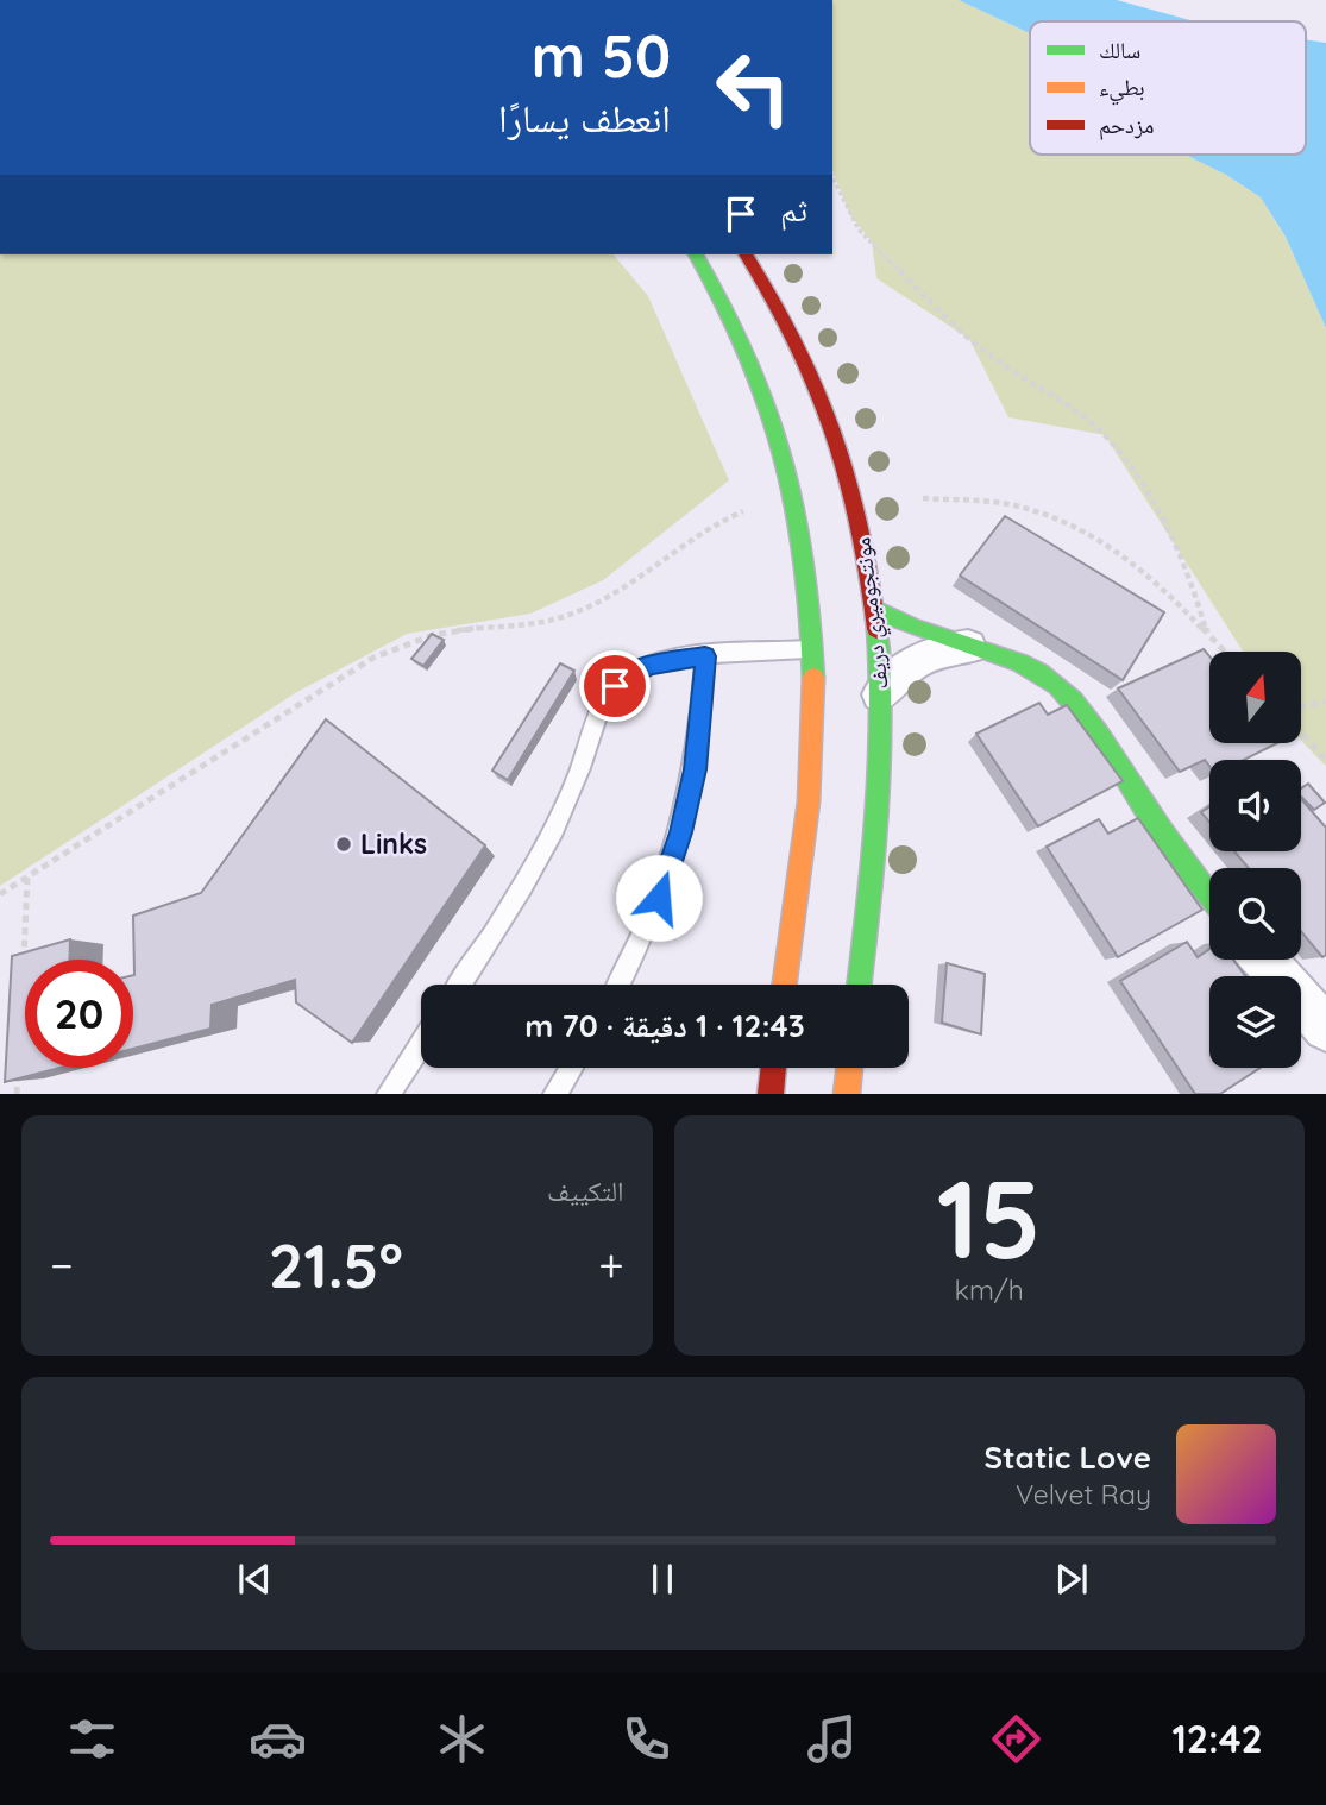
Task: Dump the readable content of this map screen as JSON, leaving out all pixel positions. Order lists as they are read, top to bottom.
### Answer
{
  "streets": {
    "street": ["مونتجوميري دريف"]
  },
  "places": ["Links"],
  "legend": ["سالك", "بطيء", "مزدحم"],
  "north": "top",
  "page": {
    "turn": ["50 m", "انعطف يسارًا"],
    "then": "ثم",
    "limit": "20",
    "trip": "12:43 · 1 دقيقة · 70 m",
    "tile": [
      ["15", "km/h"],
      "التكييف"
    ],
    "heat": ["−", "21.5°", "+"],
    "song": ["Static Love", "Velvet Ray"],
    "tabs": "12:42"
  }
}
